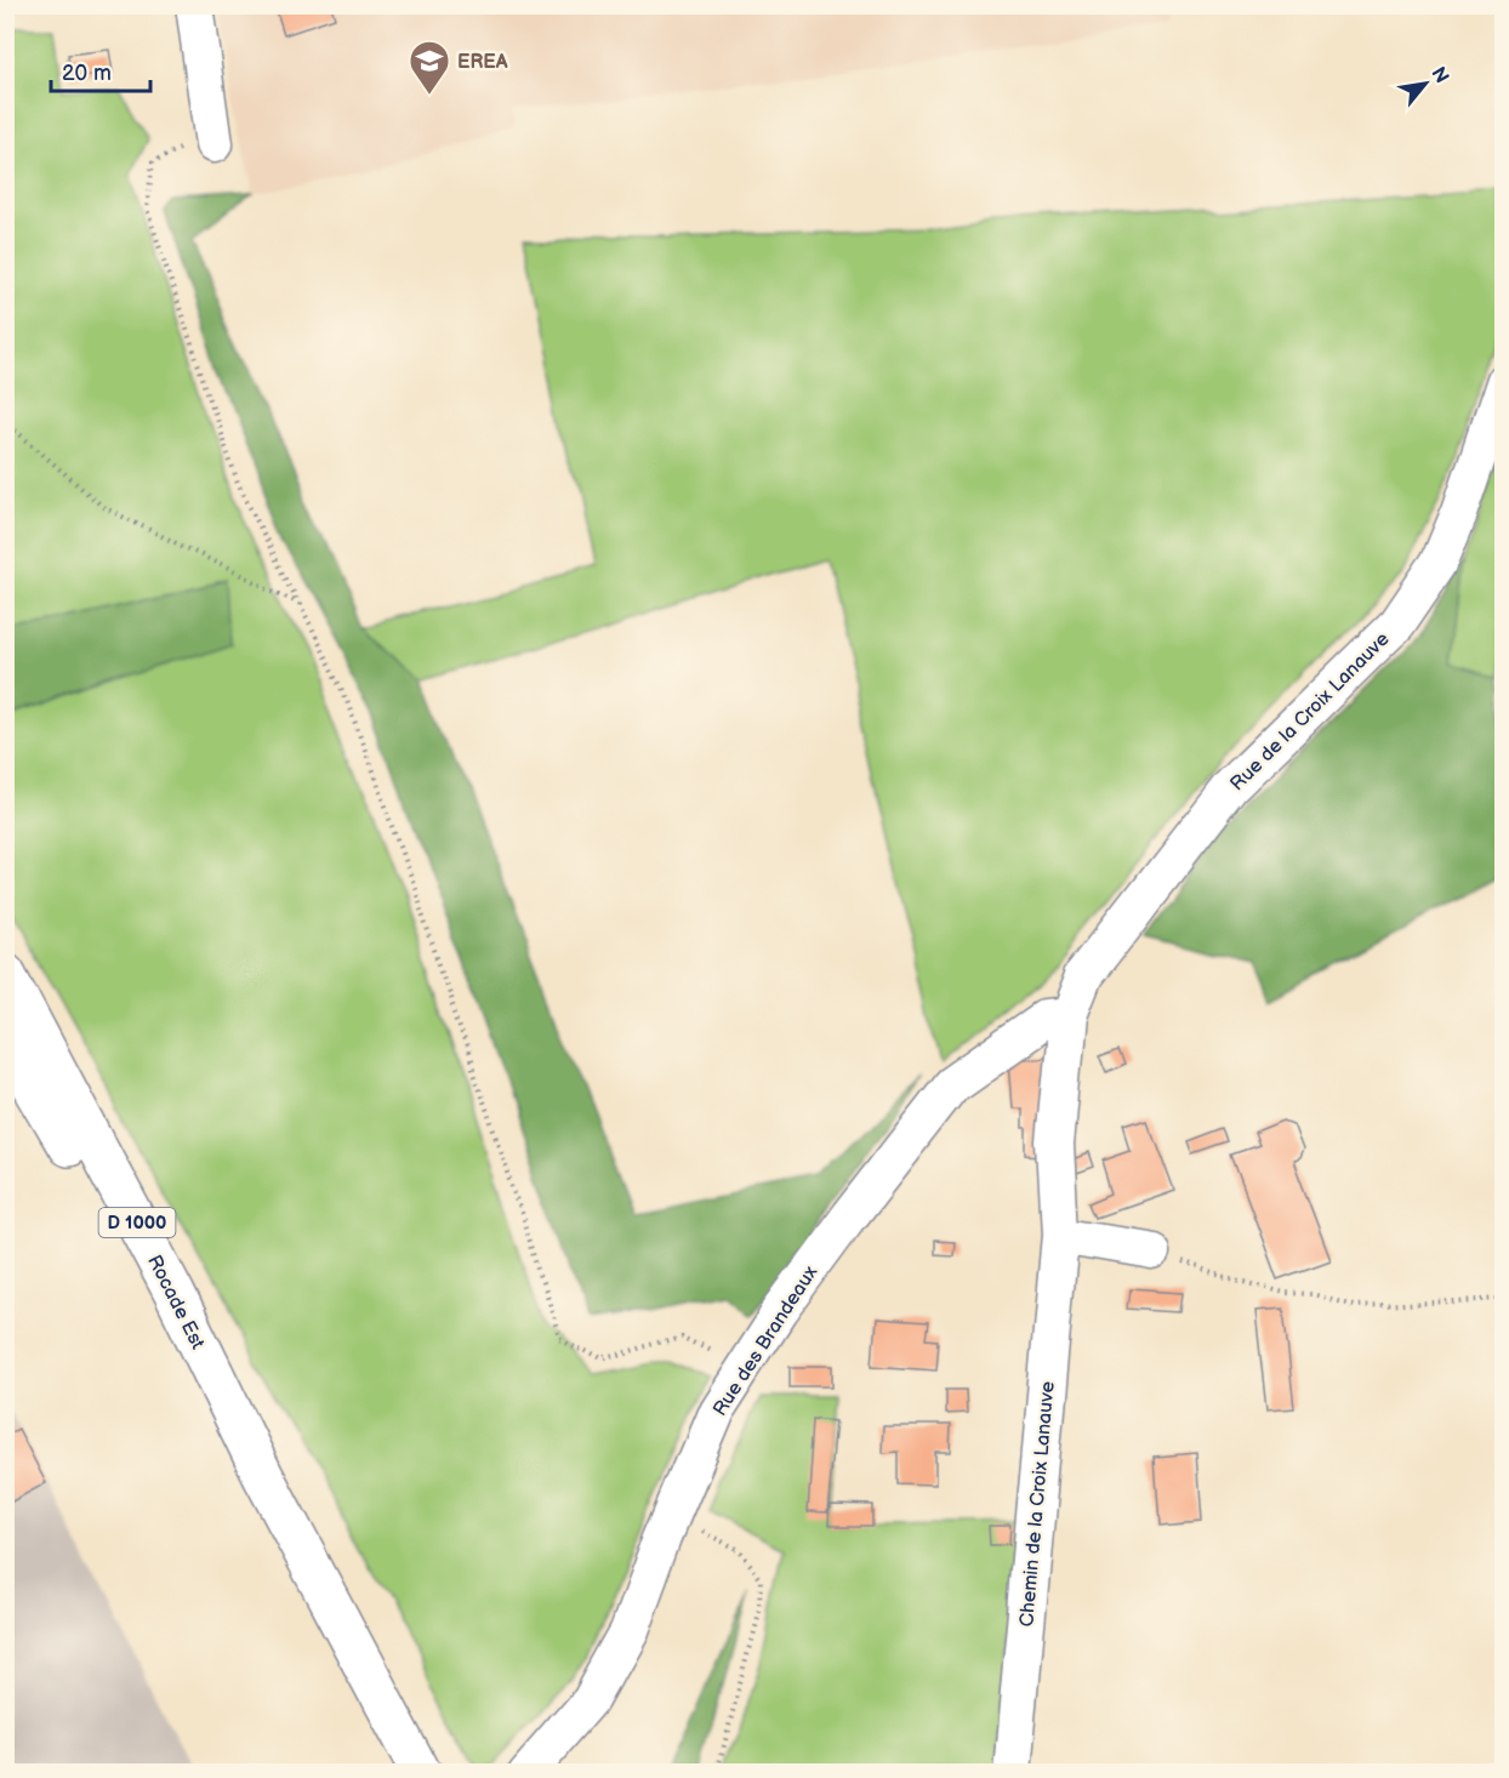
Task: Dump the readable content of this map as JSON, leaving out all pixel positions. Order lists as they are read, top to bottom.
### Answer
{
  "streets": {
    "main road": ["D 1000", "Rocade Est"],
    "street": ["Rue de la Croix Lanauve", "Rue des Brandeaux", "Chemin de la Croix Lanauve"]
  },
  "crossings": [
    ["Rue de la Croix Lanauve", "Rue des Brandeaux"],
    ["Rue de la Croix Lanauve", "Chemin de la Croix Lanauve"],
    ["Rue des Brandeaux", "Chemin de la Croix Lanauve"]
  ],
  "places": {
    "school or university": ["EREA"]
  },
  "scale_bar": "20 m",
  "north": "top right"
}
